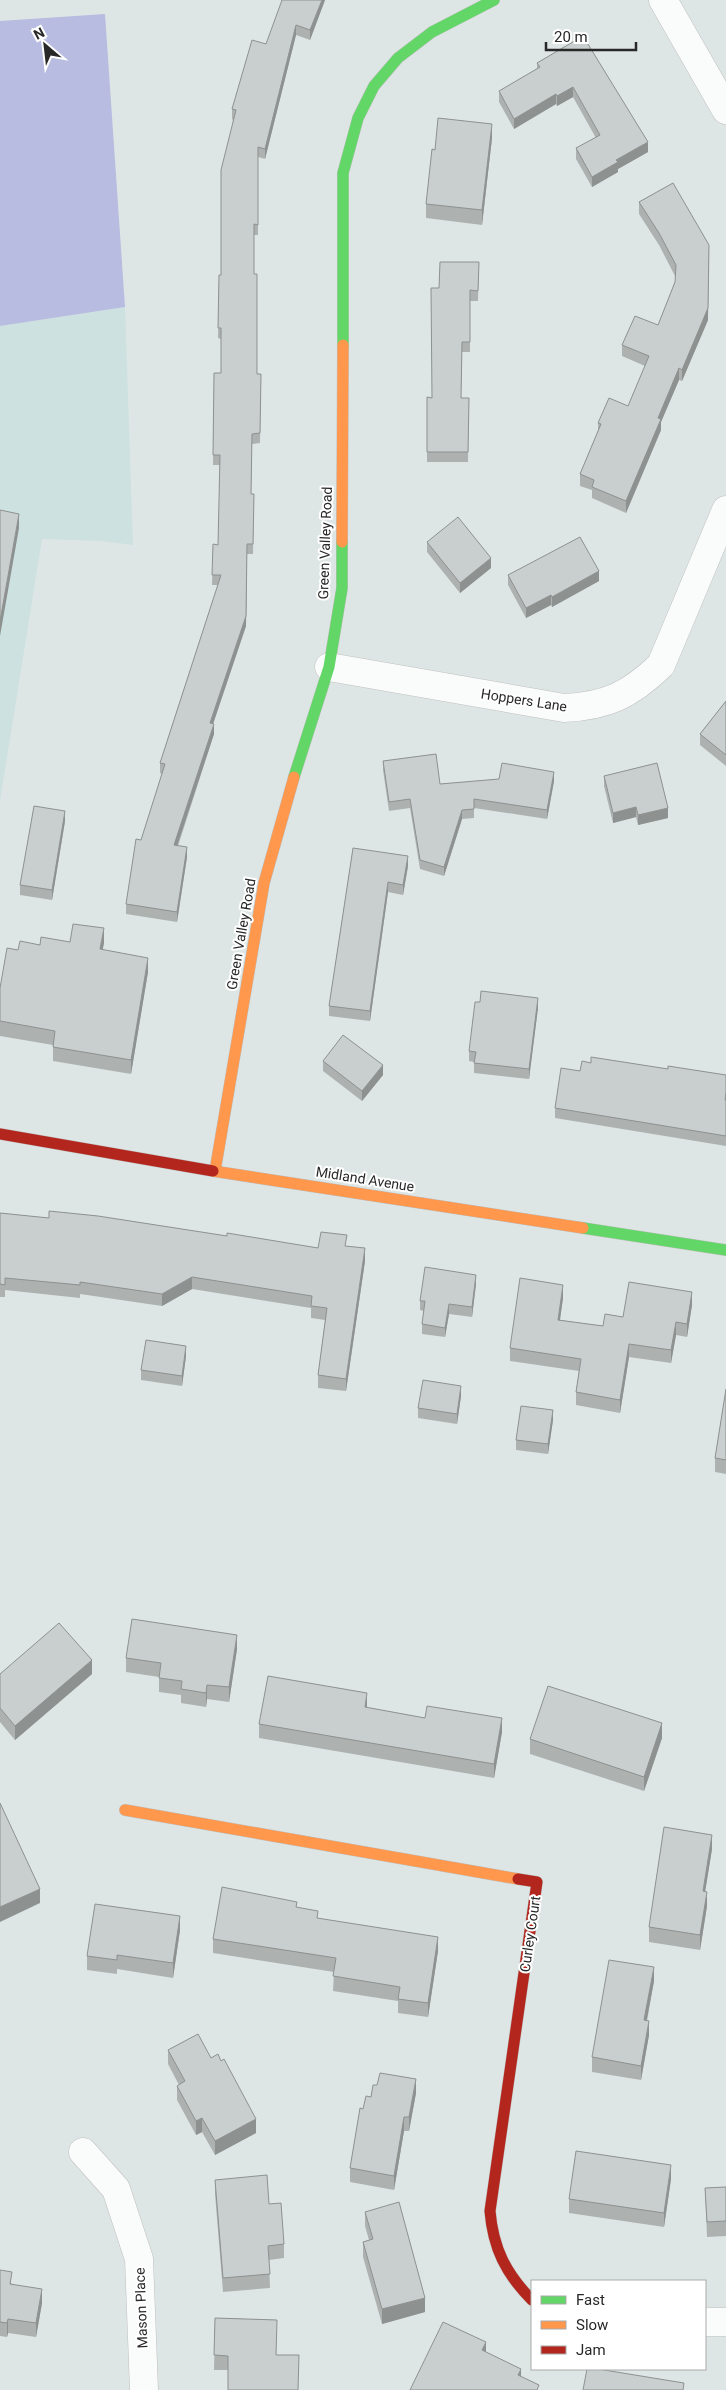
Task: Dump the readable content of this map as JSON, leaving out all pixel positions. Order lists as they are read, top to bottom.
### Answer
{
  "streets": {
    "street": [
      "Green Valley Road",
      "Hoppers Lane",
      "Midland Avenue",
      "Curley Court",
      "Mason Place"
    ]
  },
  "crossings": [
    ["Green Valley Road", "Hoppers Lane"],
    ["Green Valley Road", "Midland Avenue"]
  ],
  "legend": ["Fast", "Slow", "Jam"],
  "scale_bar": "20 m",
  "north": "top left"
}
